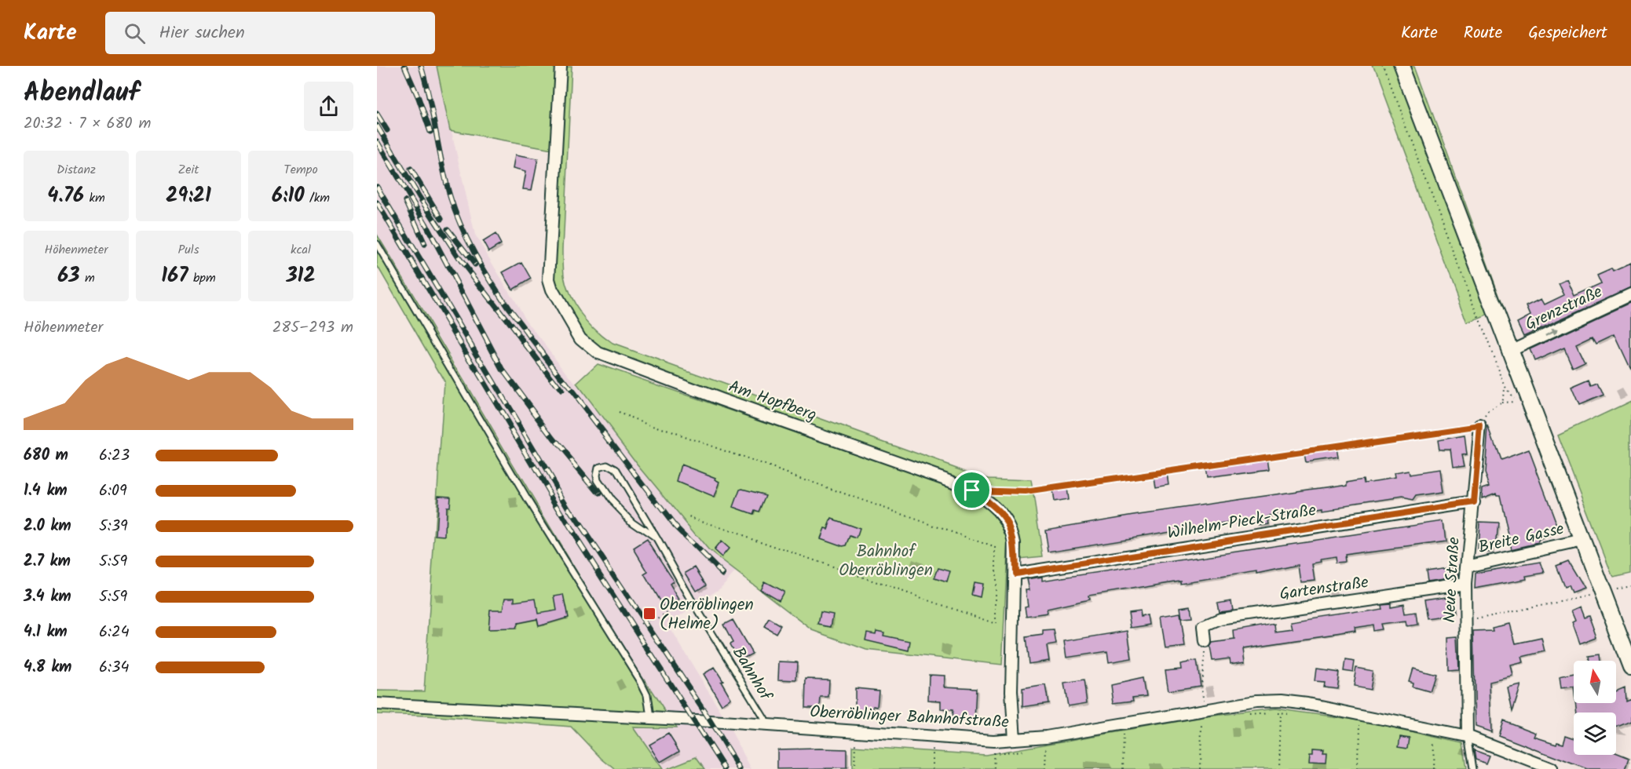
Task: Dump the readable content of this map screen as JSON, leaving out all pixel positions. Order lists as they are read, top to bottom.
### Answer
{
  "streets": {
    "street": [
      "Grenzstraße",
      "Am Hopfberg",
      "Wilhelm-Pieck-Straße",
      "Breite Gasse",
      "Neue Straße",
      "Gartenstraße",
      "Oberröblinger Bahnhofstraße"
    ],
    "lane": ["Bahnhof"]
  },
  "crossings": [
    ["Am Hopfberg", "Wilhelm-Pieck-Straße"],
    ["Am Hopfberg", "Oberröblinger Bahnhofstraße"],
    ["Wilhelm-Pieck-Straße", "Neue Straße"],
    ["Breite Gasse", "Neue Straße"],
    ["Neue Straße", "Gartenstraße"],
    ["Neue Straße", "Oberröblinger Bahnhofstraße"],
    ["Bahnhof", "Oberröblinger Bahnhofstraße"]
  ],
  "one_way": ["Grenzstraße"],
  "parks": ["Bahnhof Oberröblingen"],
  "places": {
    "transit": ["Oberröblingen (Helme)"]
  },
  "north": "top",
  "page": {
    "header": "Karte",
    "search": "Hier suchen",
    "nav": ["Karte", "Route", "Gespeichert"],
    "heading": ["Abendlauf", "20:32 · 7 × 680 m"],
    "stats": [
      ["Distanz", "4.76 km"],
      ["Zeit", "29:21"],
      ["Tempo", "6:10 /km"],
      ["Höhenmeter", "63 m"],
      ["Puls", "167 bpm"],
      ["kcal", "312"]
    ],
    "chart": ["Höhenmeter", "285–293 m"],
    "list": [
      {
        "name": "680 m",
        "note": "6:23"
      },
      {
        "name": "1.4 km",
        "note": "6:09"
      },
      {
        "name": "2.0 km",
        "note": "5:39"
      },
      {
        "name": "2.7 km",
        "note": "5:59"
      },
      {
        "name": "3.4 km",
        "note": "5:59"
      },
      {
        "name": "4.1 km",
        "note": "6:24"
      },
      {
        "name": "4.8 km",
        "note": "6:34"
      }
    ]
  }
}
